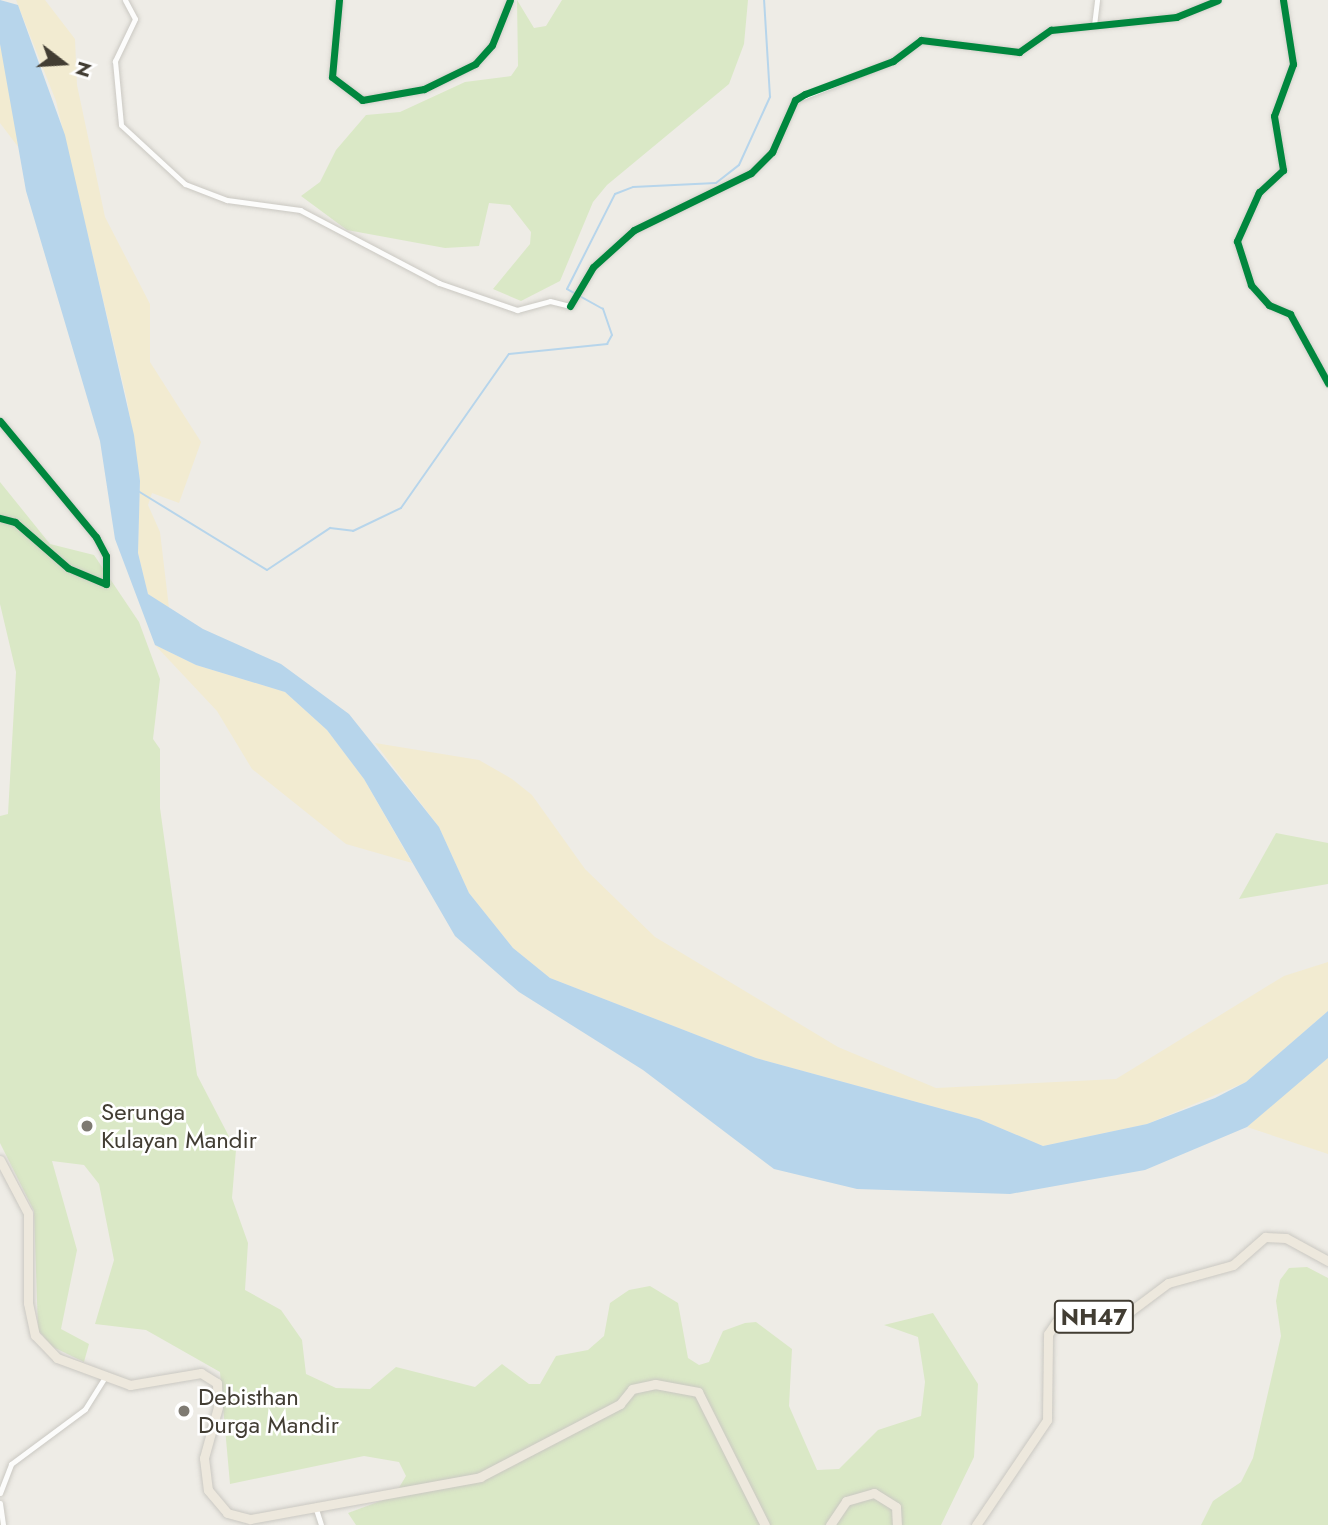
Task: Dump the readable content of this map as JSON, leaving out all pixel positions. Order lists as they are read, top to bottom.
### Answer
{
  "streets": {
    "highway": ["NH47"]
  },
  "places": ["Serunga Kulayan Mandir", "Debisthan Durga Mandir"],
  "north": "right"
}
